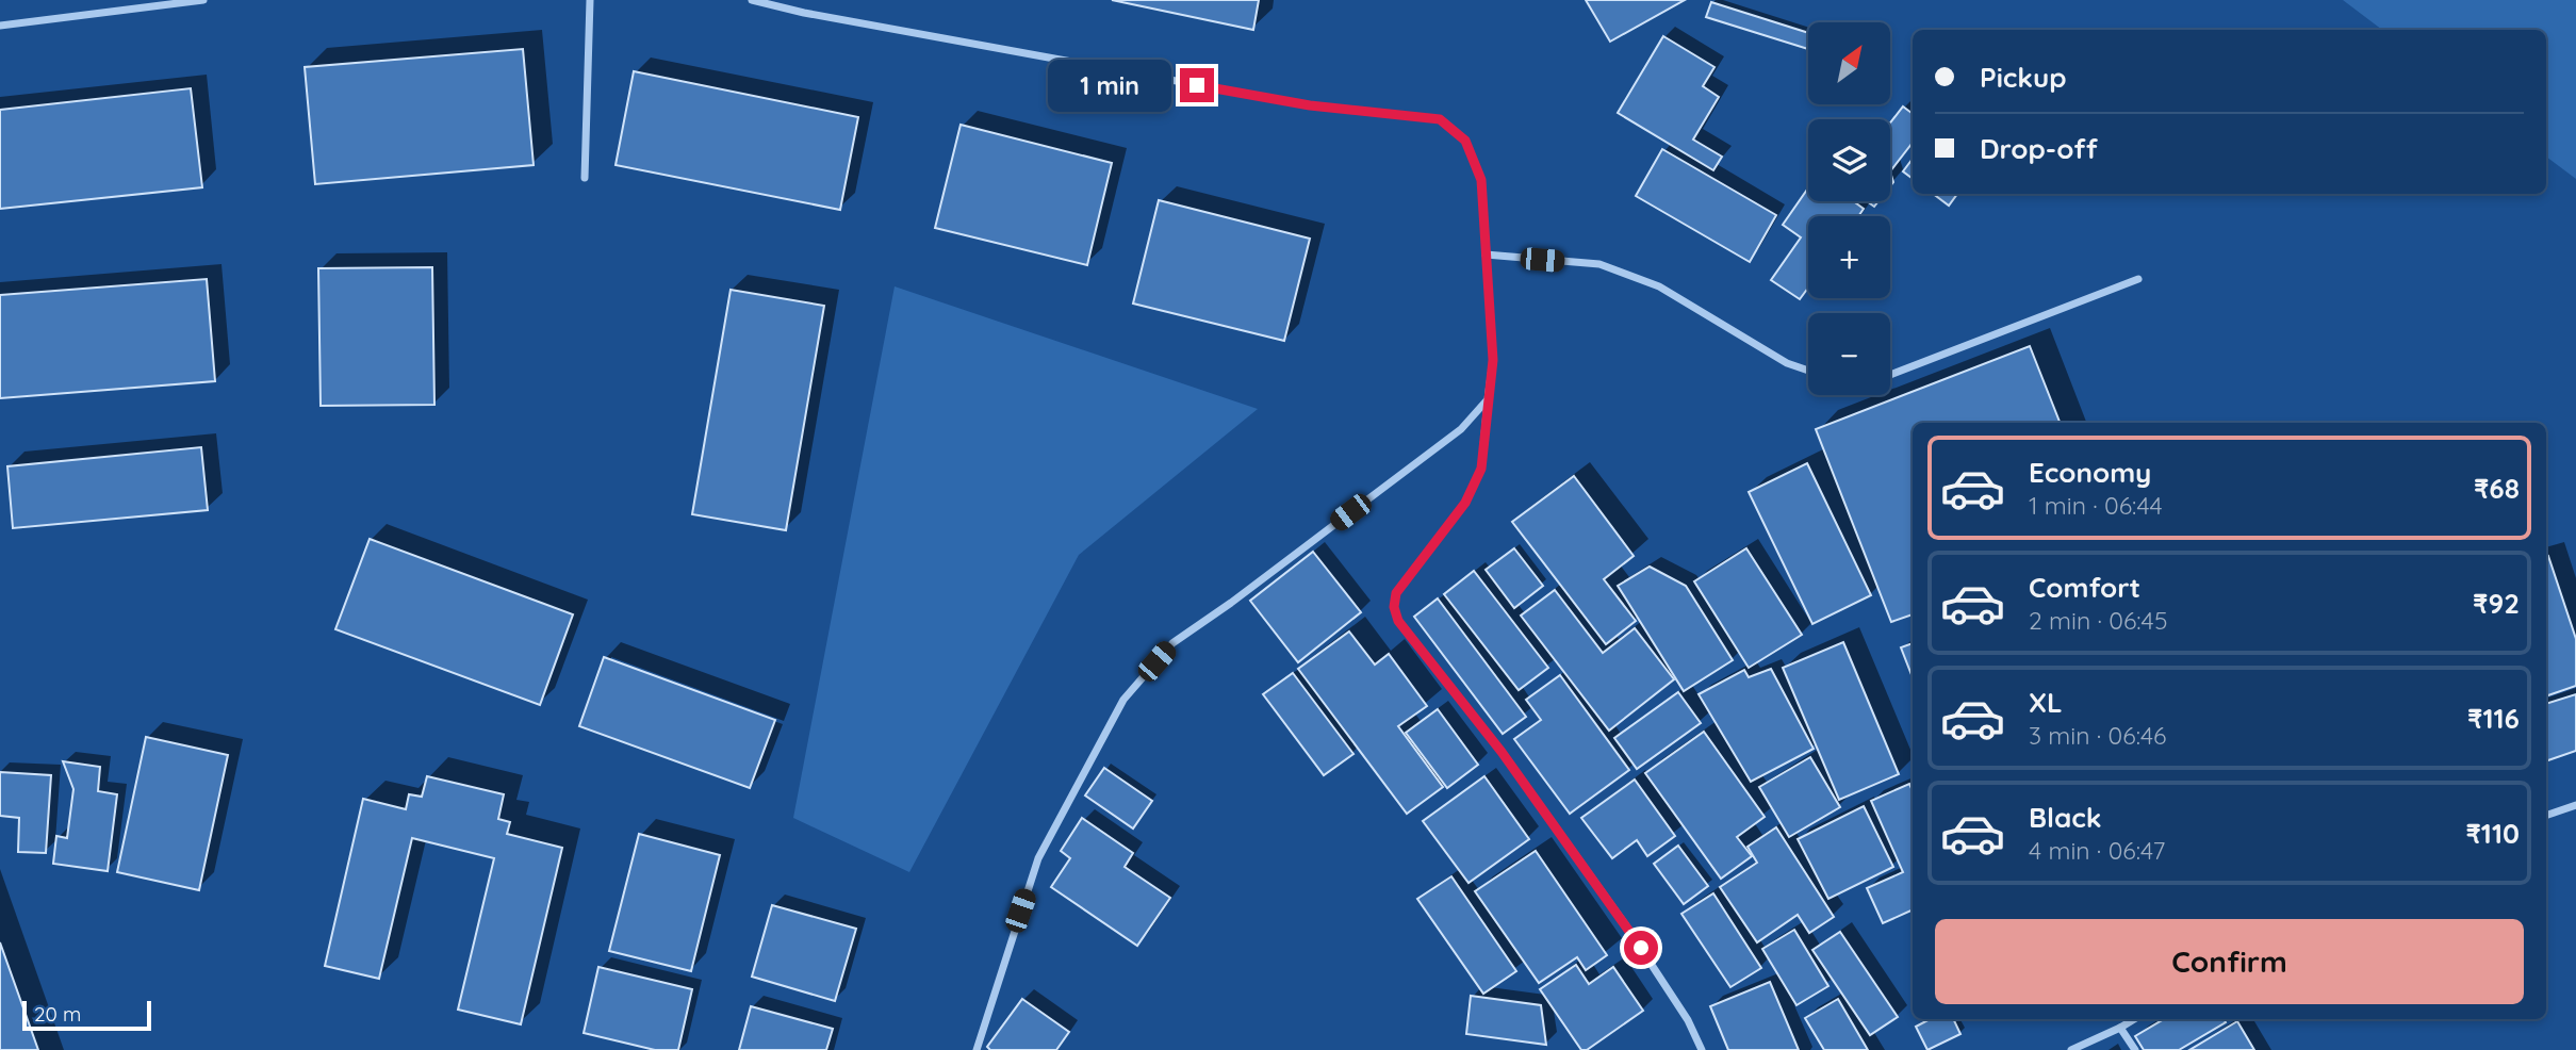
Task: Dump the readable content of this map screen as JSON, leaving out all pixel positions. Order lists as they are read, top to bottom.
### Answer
{
  "scale_bar": "20 m",
  "north": "top right",
  "page": {
    "map_buttons": ["+", "−"],
    "banner": ["Pickup", "Drop-off"],
    "bubble": "1 min",
    "list": [
      {
        "name": "Economy",
        "note": "1 min · 06:44",
        "value": "₹68"
      },
      {
        "name": "Comfort",
        "note": "2 min · 06:45",
        "value": "₹92"
      },
      {
        "name": "XL",
        "note": "3 min · 06:46",
        "value": "₹116"
      },
      {
        "name": "Black",
        "note": "4 min · 06:47",
        "value": "₹110"
      }
    ],
    "buttons": "Confirm",
    "scale": "20 m"
  }
}
